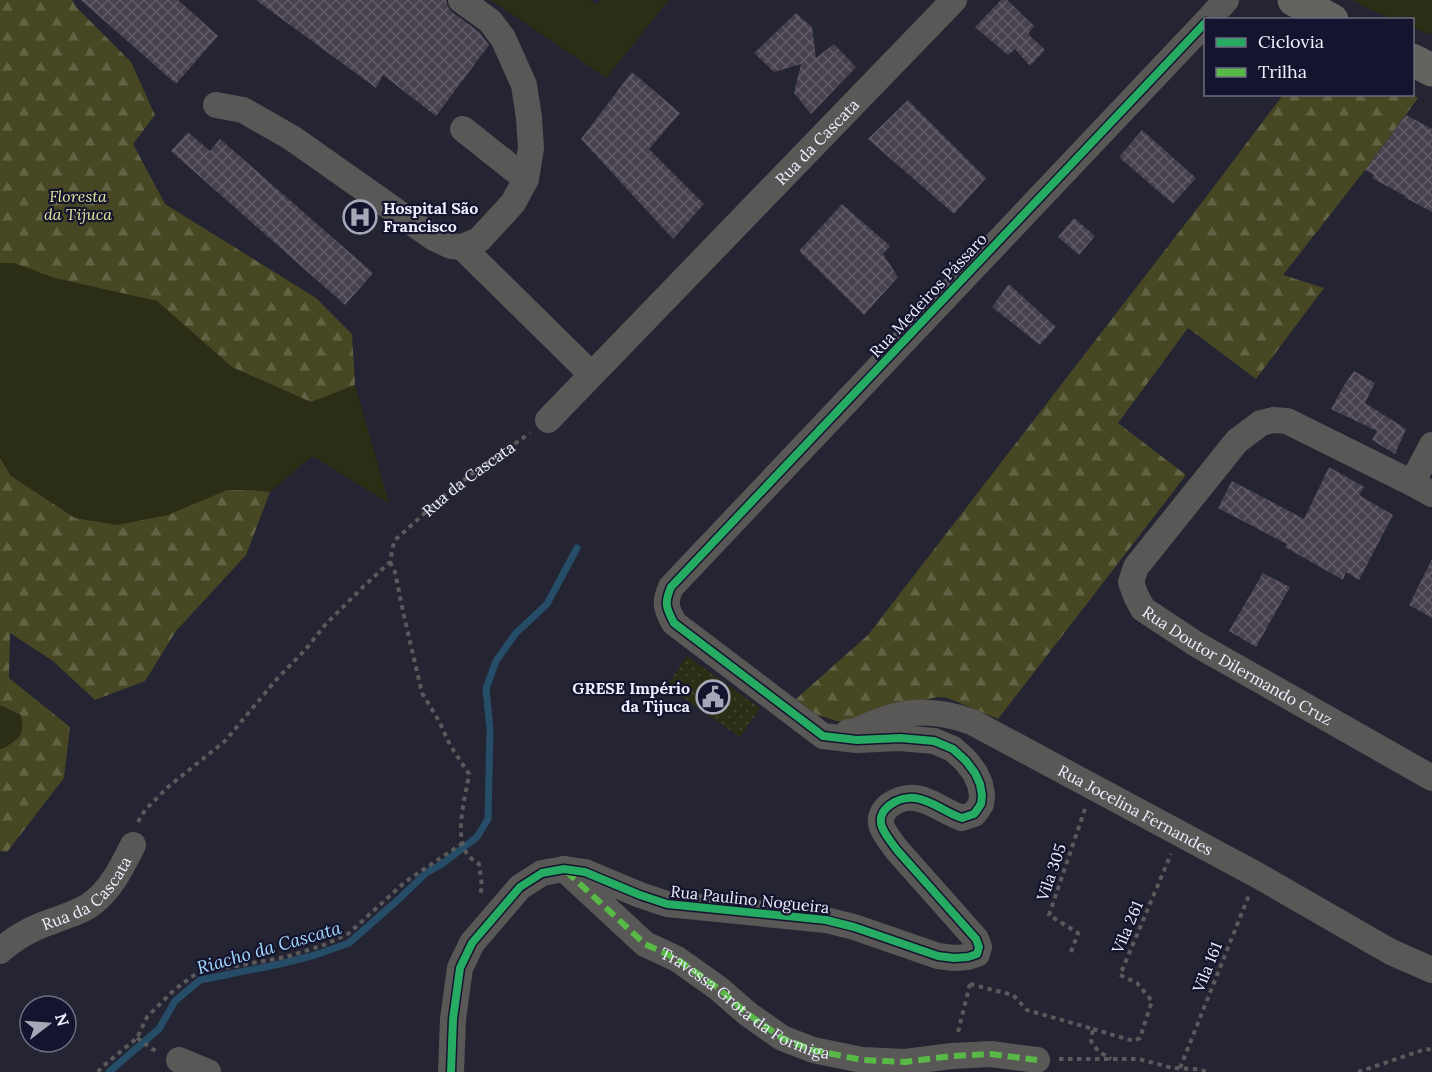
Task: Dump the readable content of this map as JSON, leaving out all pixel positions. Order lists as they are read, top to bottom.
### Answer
{
  "streets": {
    "street": [
      "Rua da Cascata",
      "Rua Medeiros Pássaro",
      "Rua Doutor Dilermando Cruz",
      "Rua Jocelina Fernandes",
      "Rua Paulino Nogueira",
      "Travessa Grota da Formiga"
    ],
    "path": ["Vila 305", "Vila 261", "Vila 161"]
  },
  "crossings": [
    ["Rua Medeiros Pássaro", "Rua Jocelina Fernandes"],
    ["Rua Jocelina Fernandes", "Vila 305"],
    ["Rua Jocelina Fernandes", "Vila 261"],
    ["Rua Jocelina Fernandes", "Vila 161"],
    ["Rua Paulino Nogueira", "Travessa Grota da Formiga"]
  ],
  "water": ["Riacho da Cascata"],
  "parks": ["Floresta da Tijuca"],
  "places": {
    "hospital": ["Hospital São Francisco"],
    "public building": ["GRESE Império da Tijuca"]
  },
  "legend": ["Ciclovia", "Trilha"],
  "north": "right"
}
